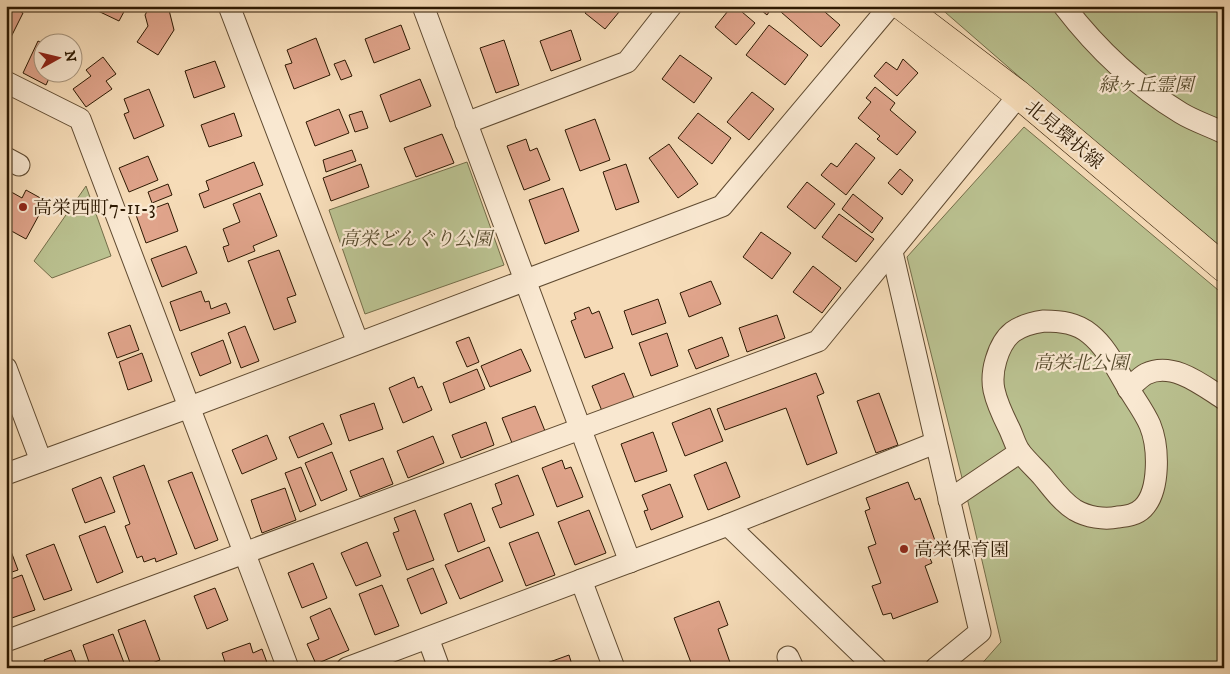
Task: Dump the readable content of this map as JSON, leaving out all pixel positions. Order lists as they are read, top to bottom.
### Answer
{
  "streets": {
    "main road": ["北見環状線"]
  },
  "parks": ["緑ヶ丘霊園", "高栄どんぐり公園", "高栄北公園"],
  "places": ["高栄西町7-11-3", "高栄保育園"],
  "north": "right"
}
